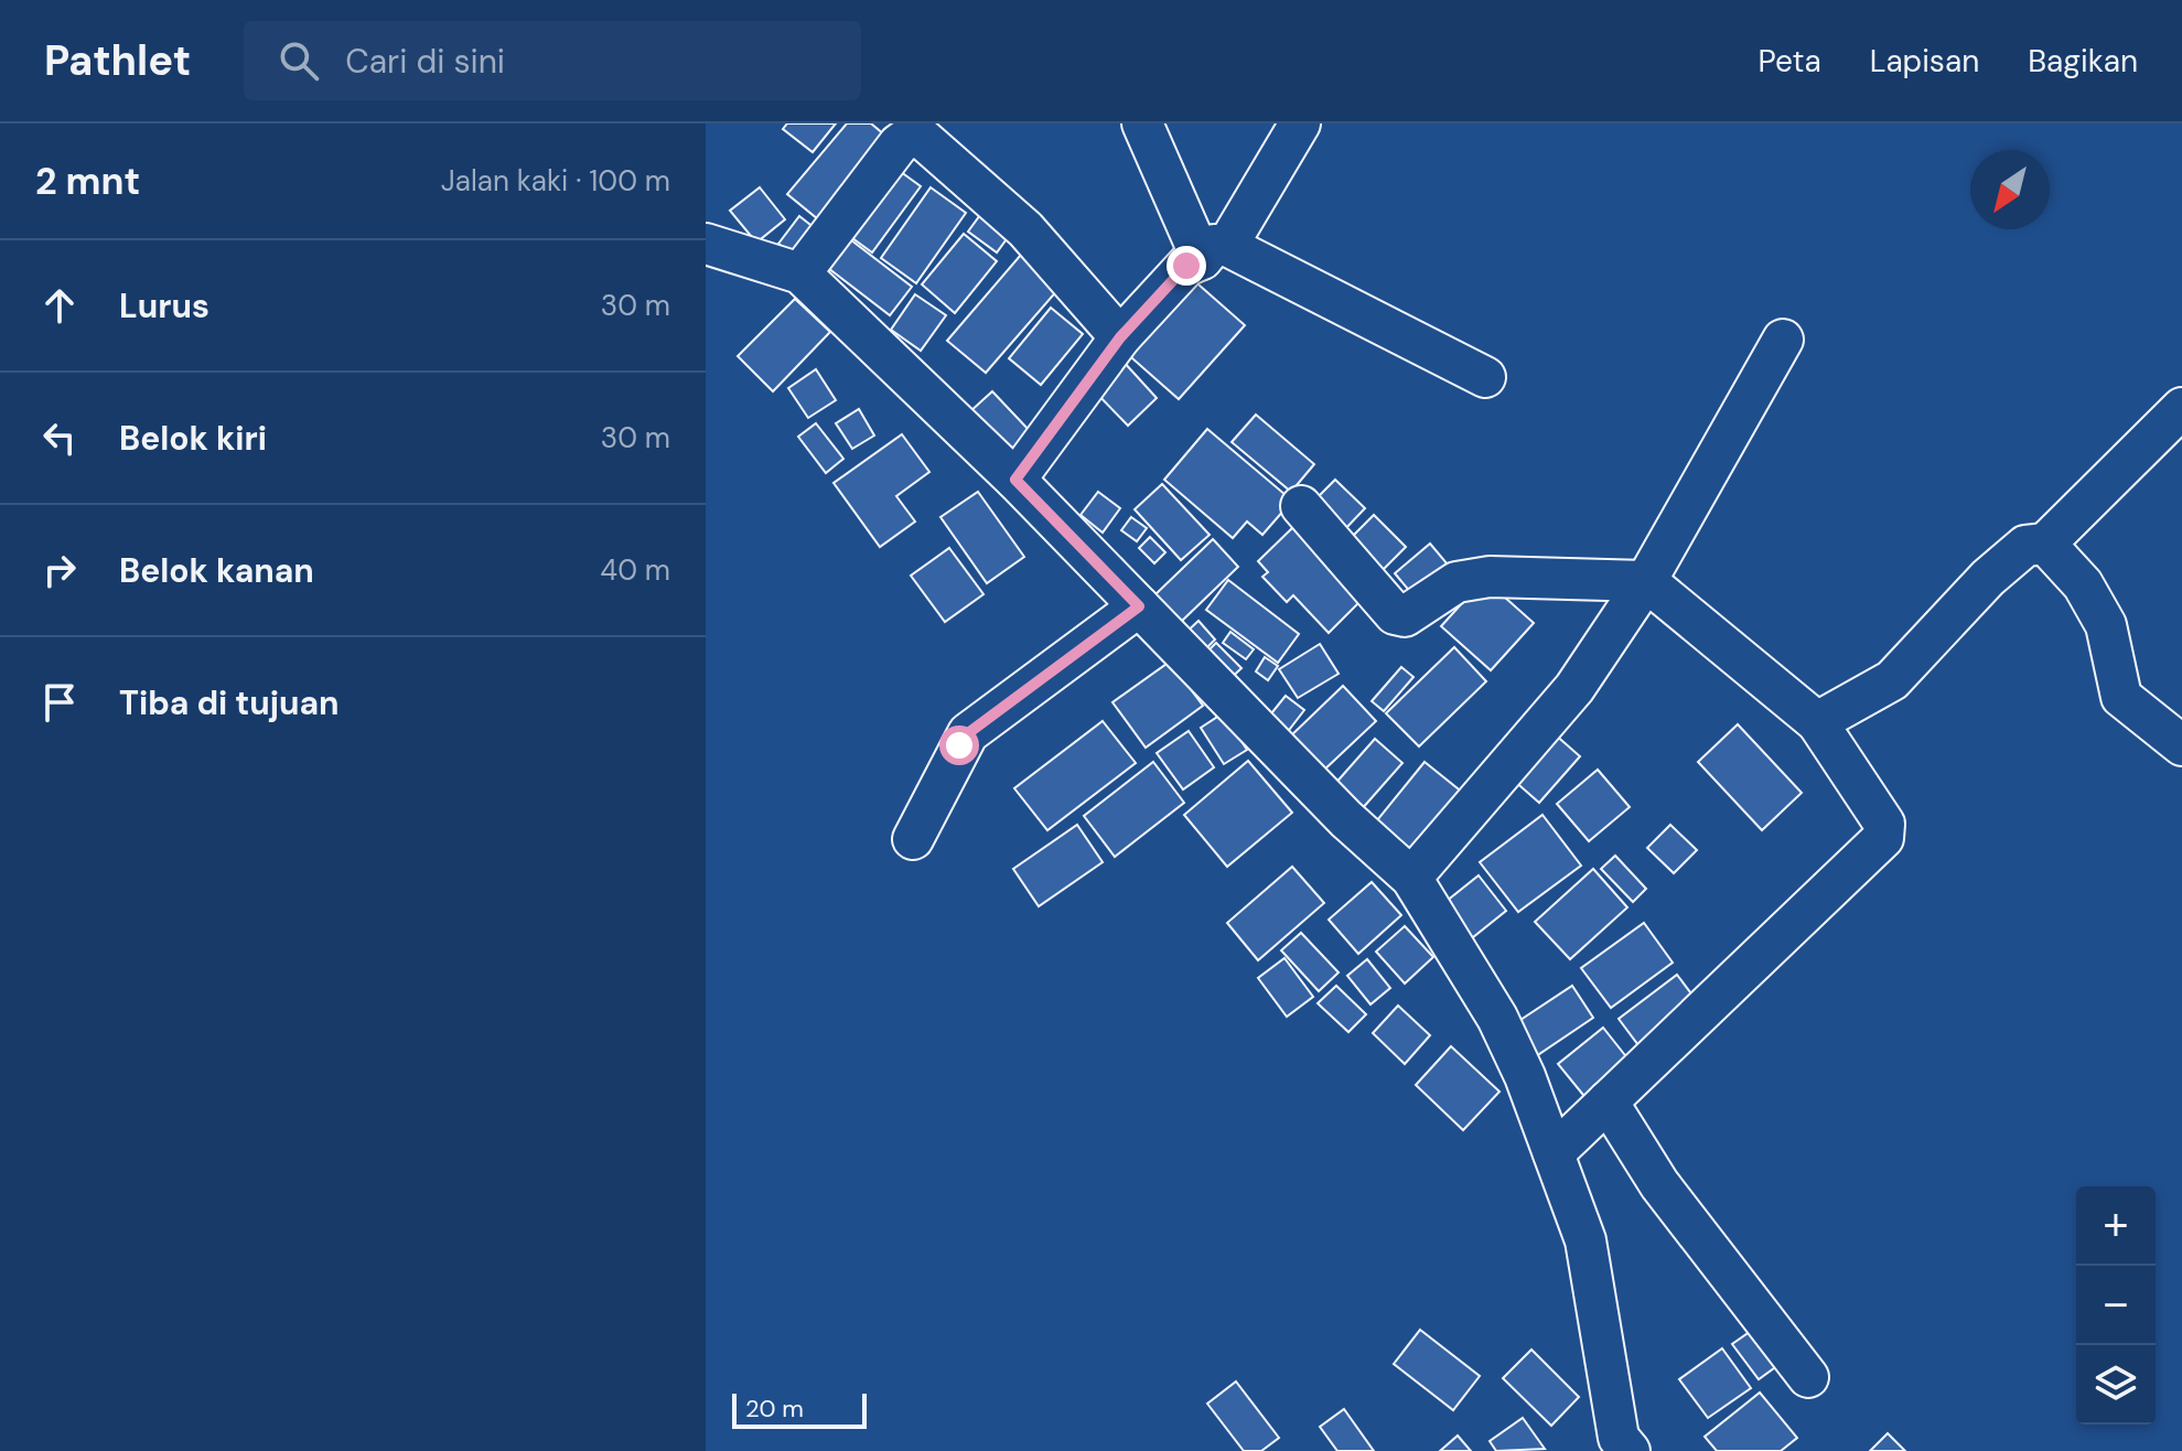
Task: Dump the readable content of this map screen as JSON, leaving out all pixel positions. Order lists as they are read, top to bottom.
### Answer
{
  "scale_bar": "20 m",
  "north": "bottom left",
  "page": {
    "header": "Pathlet",
    "search": "Cari di sini",
    "nav": ["Peta", "Lapisan", "Bagikan"],
    "heading": ["2 mnt", "Jalan kaki · 100 m"],
    "list": [
      ["Lurus", "30 m"],
      ["Belok kiri", "30 m"],
      ["Belok kanan", "40 m"],
      "Tiba di tujuan"
    ],
    "map_buttons": ["+", "−"],
    "scale": "20 m"
  }
}
